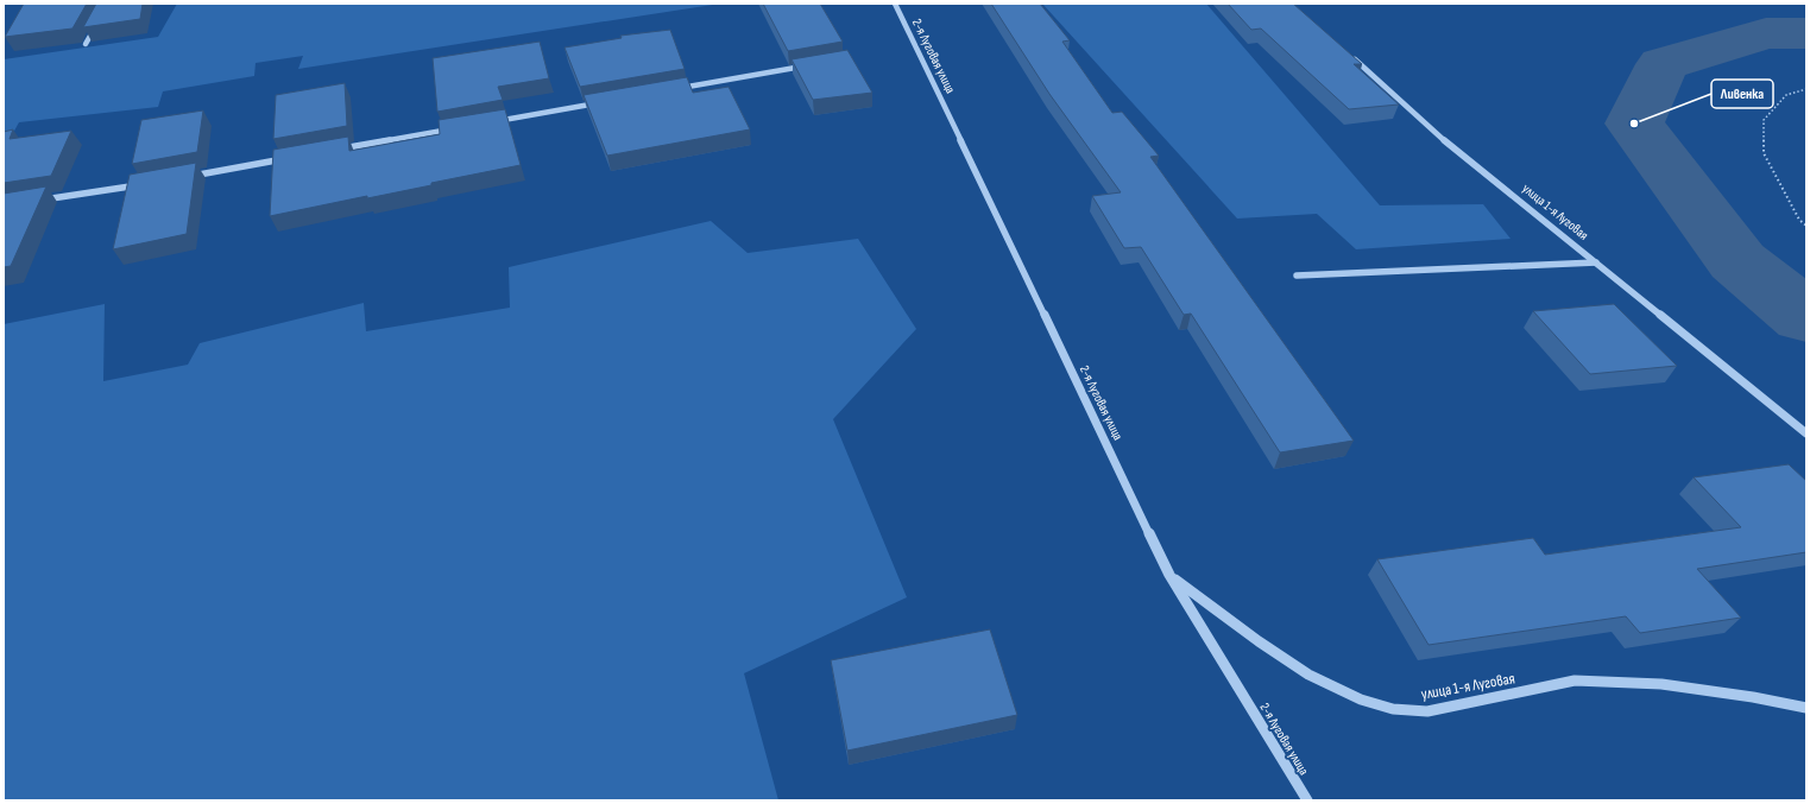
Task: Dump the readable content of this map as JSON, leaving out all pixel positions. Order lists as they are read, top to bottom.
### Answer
{
  "streets": {
    "street": ["2-я Луговая улица", "улица 1-я Луговая"]
  },
  "crossings": [
    ["2-я Луговая улица", "улица 1-я Луговая"]
  ],
  "places": ["Ливенка"]
}
